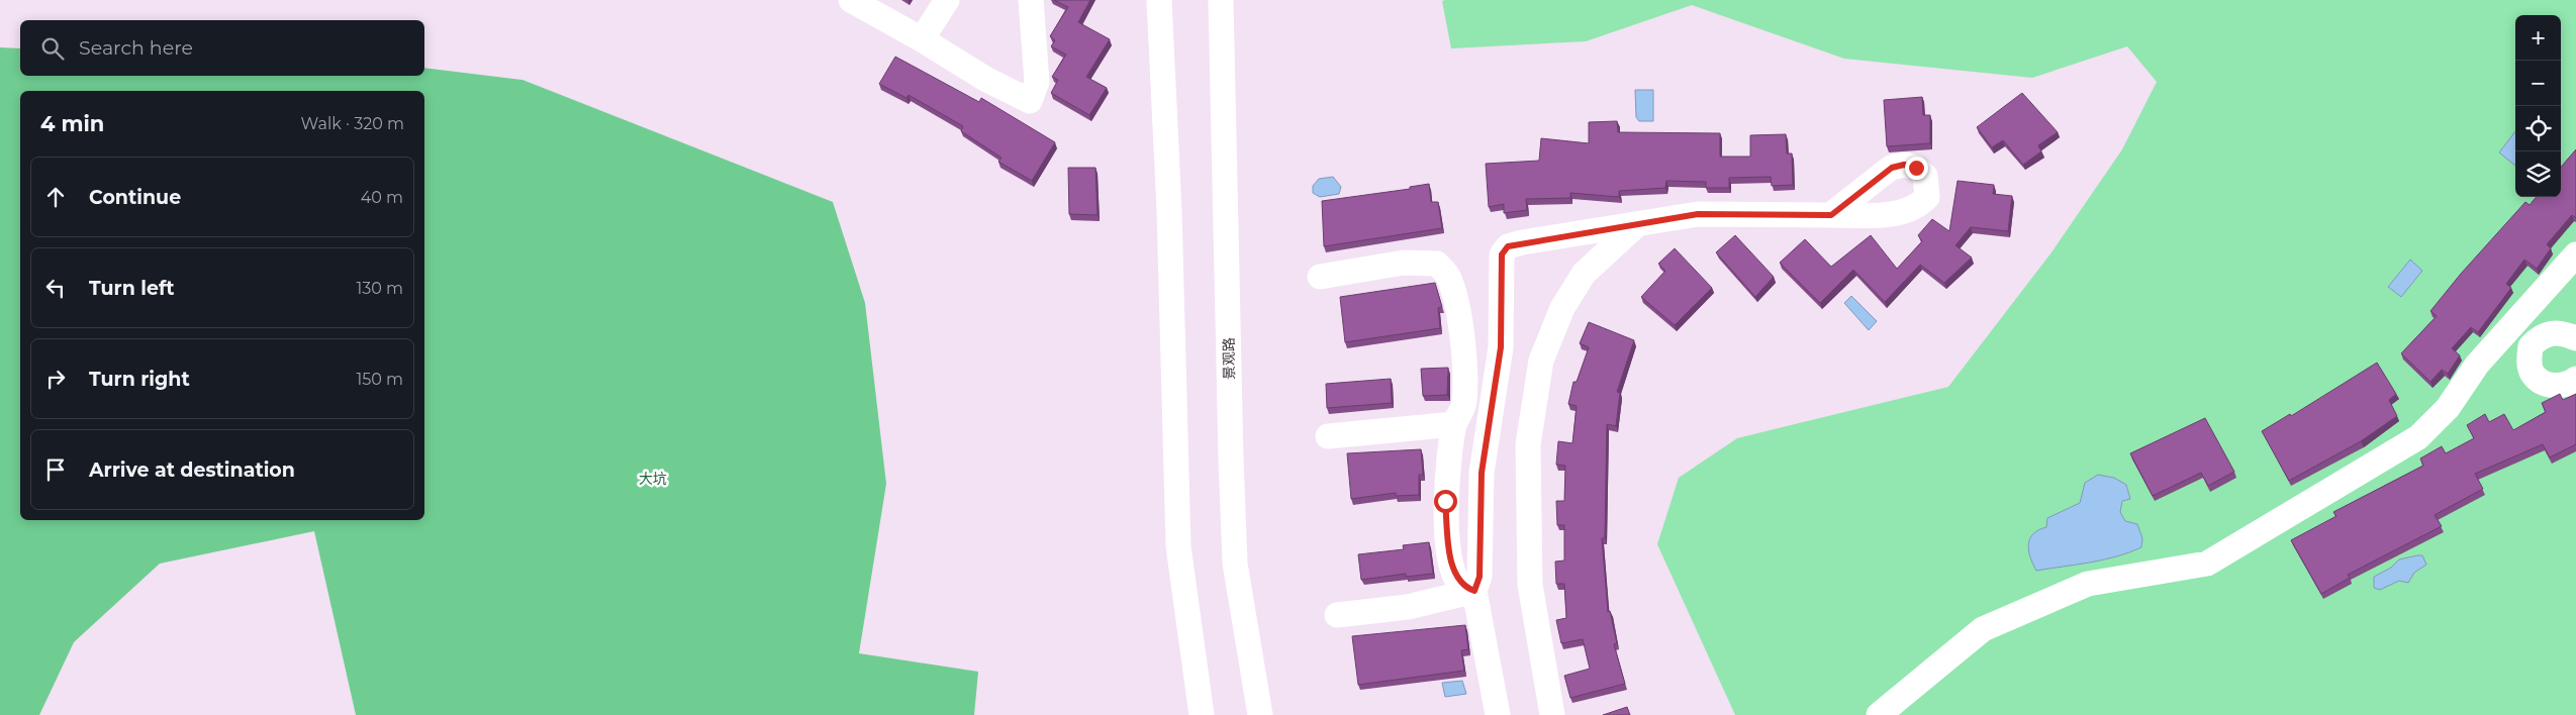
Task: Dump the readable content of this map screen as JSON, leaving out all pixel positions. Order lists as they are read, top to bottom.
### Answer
{
  "streets": {
    "street": ["景观路"]
  },
  "parks": ["大坑"],
  "page": {
    "map_buttons": ["+", "−"],
    "search": "Search here",
    "heading": ["4 min", "Walk · 320 m"],
    "list": [
      ["Continue", "40 m"],
      ["Turn left", "130 m"],
      ["Turn right", "150 m"],
      "Arrive at destination"
    ]
  }
}
